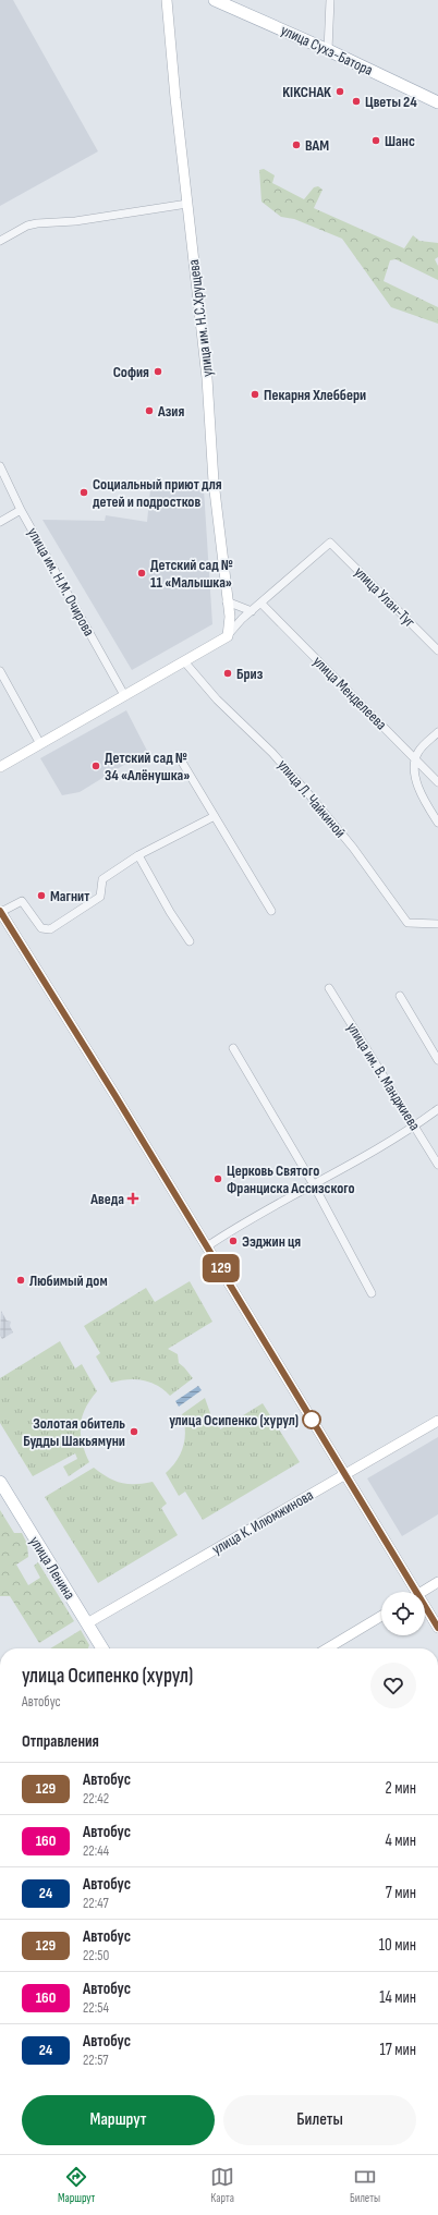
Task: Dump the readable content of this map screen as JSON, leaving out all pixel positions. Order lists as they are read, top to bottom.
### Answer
{
  "streets": {
    "main road": [
      "улица Сухэ-Батора",
      "улица им. Н.С.Хрущева",
      "улица К. Илюмжинова",
      "улица Ленина"
    ],
    "street": [
      "улица им. Н.М. Очирова",
      "улица Улан-Туг",
      "улица Менделеева",
      "улица Л. Чайкиной",
      "улица им. В. Манджиева"
    ]
  },
  "crossings": [
    ["улица Улан-Туг", "улица Менделеева"],
    ["улица К. Илюмжинова", "улица Ленина"]
  ],
  "places": {
    "other": [
      "KIKCHAK",
      "Цветы 24",
      "Шанс",
      "ВАМ",
      "София",
      "Пекарня Хлеббери",
      "Азия",
      "Социальный приют для детей и подростков",
      "Детский сад № 11 «Малышка»",
      "Бриз",
      "Детский сад № 34 «Алёнушка»",
      "Магнит",
      "Церковь Святого Франциска Ассизского",
      "Ээджин ця",
      "Любимый дом",
      "улица Осипенко (хурул)",
      "Золотая обитель Будды Шакьямуни"
    ],
    "health": ["Аведа"]
  },
  "lines": ["bus line 129"],
  "page": {
    "on_map": "129",
    "heading": [
      ["улица Осипенко (хурул)", "Автобус"],
      "Отправления"
    ],
    "list": [
      {
        "mark": "129",
        "name": "Автобус",
        "note": "22:42",
        "value": "2 мин"
      },
      {
        "mark": "160",
        "name": "Автобус",
        "note": "22:44",
        "value": "4 мин"
      },
      {
        "mark": "24",
        "name": "Автобус",
        "note": "22:47",
        "value": "7 мин"
      },
      {
        "mark": "129",
        "name": "Автобус",
        "note": "22:50",
        "value": "10 мин"
      },
      {
        "mark": "160",
        "name": "Автобус",
        "note": "22:54",
        "value": "14 мин"
      },
      {
        "mark": "24",
        "name": "Автобус",
        "note": "22:57",
        "value": "17 мин"
      }
    ],
    "buttons": ["Маршрут", "Билеты"],
    "tabs": ["Маршрут", "Карта", "Билеты"]
  }
}
